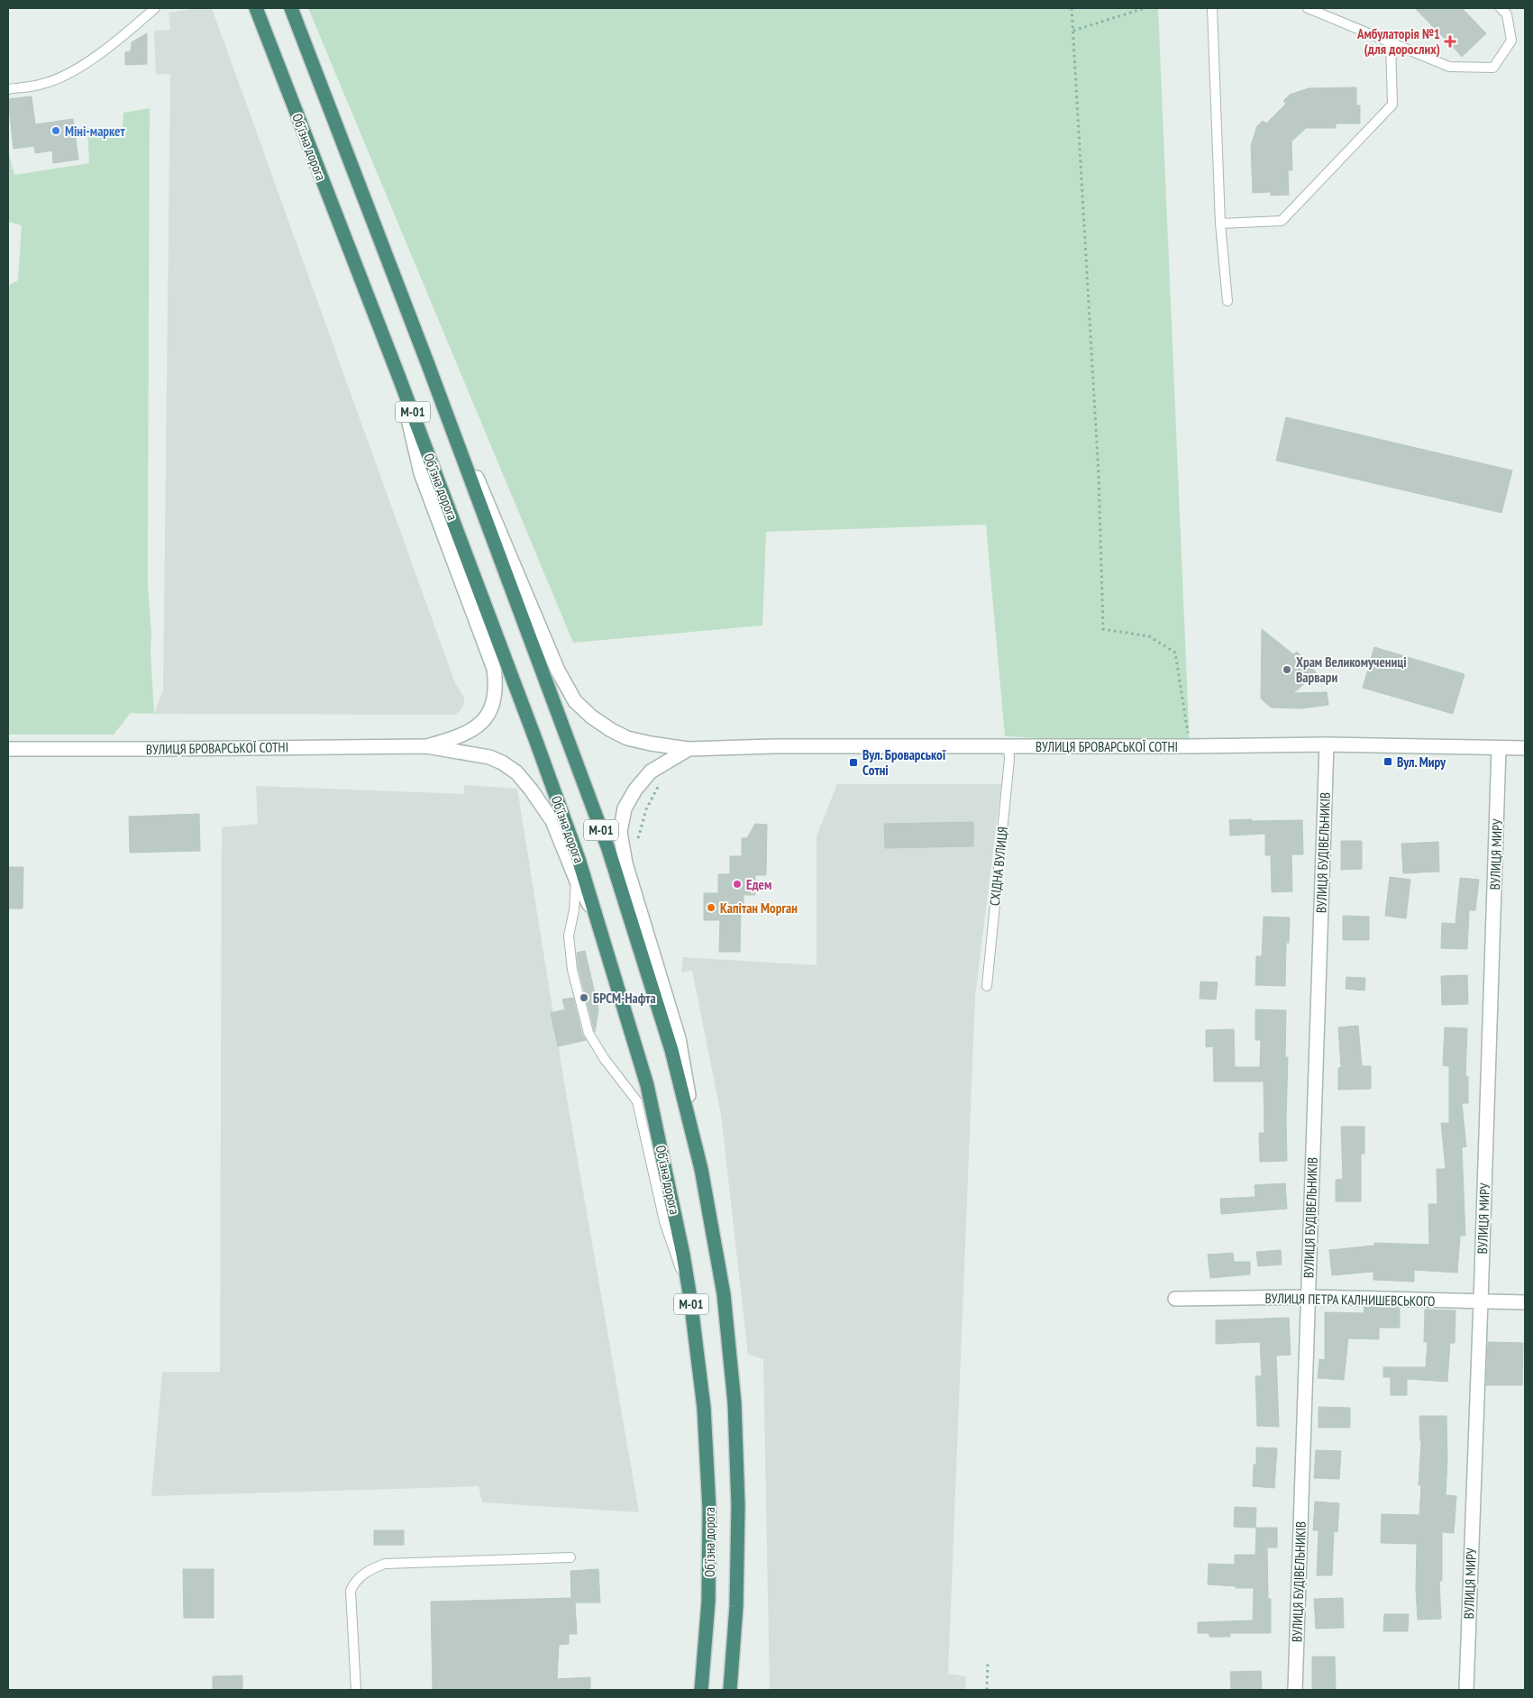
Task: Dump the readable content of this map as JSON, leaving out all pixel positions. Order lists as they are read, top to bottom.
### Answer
{
  "streets": {
    "highway": ["Обʼїзна дорога", "М-01"],
    "street": [
      "ВУЛИЦЯ БРОВАРСЬКОЇ СОТНІ",
      "ВУЛИЦЯ БУДІВЕЛЬНИКІВ",
      "ВУЛИЦЯ МИРУ",
      "ВУЛИЦЯ ПЕТРА КАЛНИШЕВСЬКОГО"
    ],
    "lane": ["СХІДНА ВУЛИЦЯ"]
  },
  "crossings": [
    ["Обʼїзна дорога", "ВУЛИЦЯ БРОВАРСЬКОЇ СОТНІ"],
    ["ВУЛИЦЯ БРОВАРСЬКОЇ СОТНІ", "ВУЛИЦЯ БУДІВЕЛЬНИКІВ"],
    ["ВУЛИЦЯ БРОВАРСЬКОЇ СОТНІ", "ВУЛИЦЯ МИРУ"],
    ["ВУЛИЦЯ БРОВАРСЬКОЇ СОТНІ", "СХІДНА ВУЛИЦЯ"],
    ["ВУЛИЦЯ БУДІВЕЛЬНИКІВ", "ВУЛИЦЯ ПЕТРА КАЛНИШЕВСЬКОГО"],
    ["ВУЛИЦЯ МИРУ", "ВУЛИЦЯ ПЕТРА КАЛНИШЕВСЬКОГО"]
  ],
  "places": {
    "health": ["Амбулаторія №1 (для дорослих)"],
    "other": [
      "Міні-маркет",
      "Храм Великомучениці Варвари",
      "Едем",
      "Капітан Морган",
      "БРСМ-Нафта"
    ],
    "transit": ["Вул. Миру", "Вул. Броварської Cотні"]
  }
}
